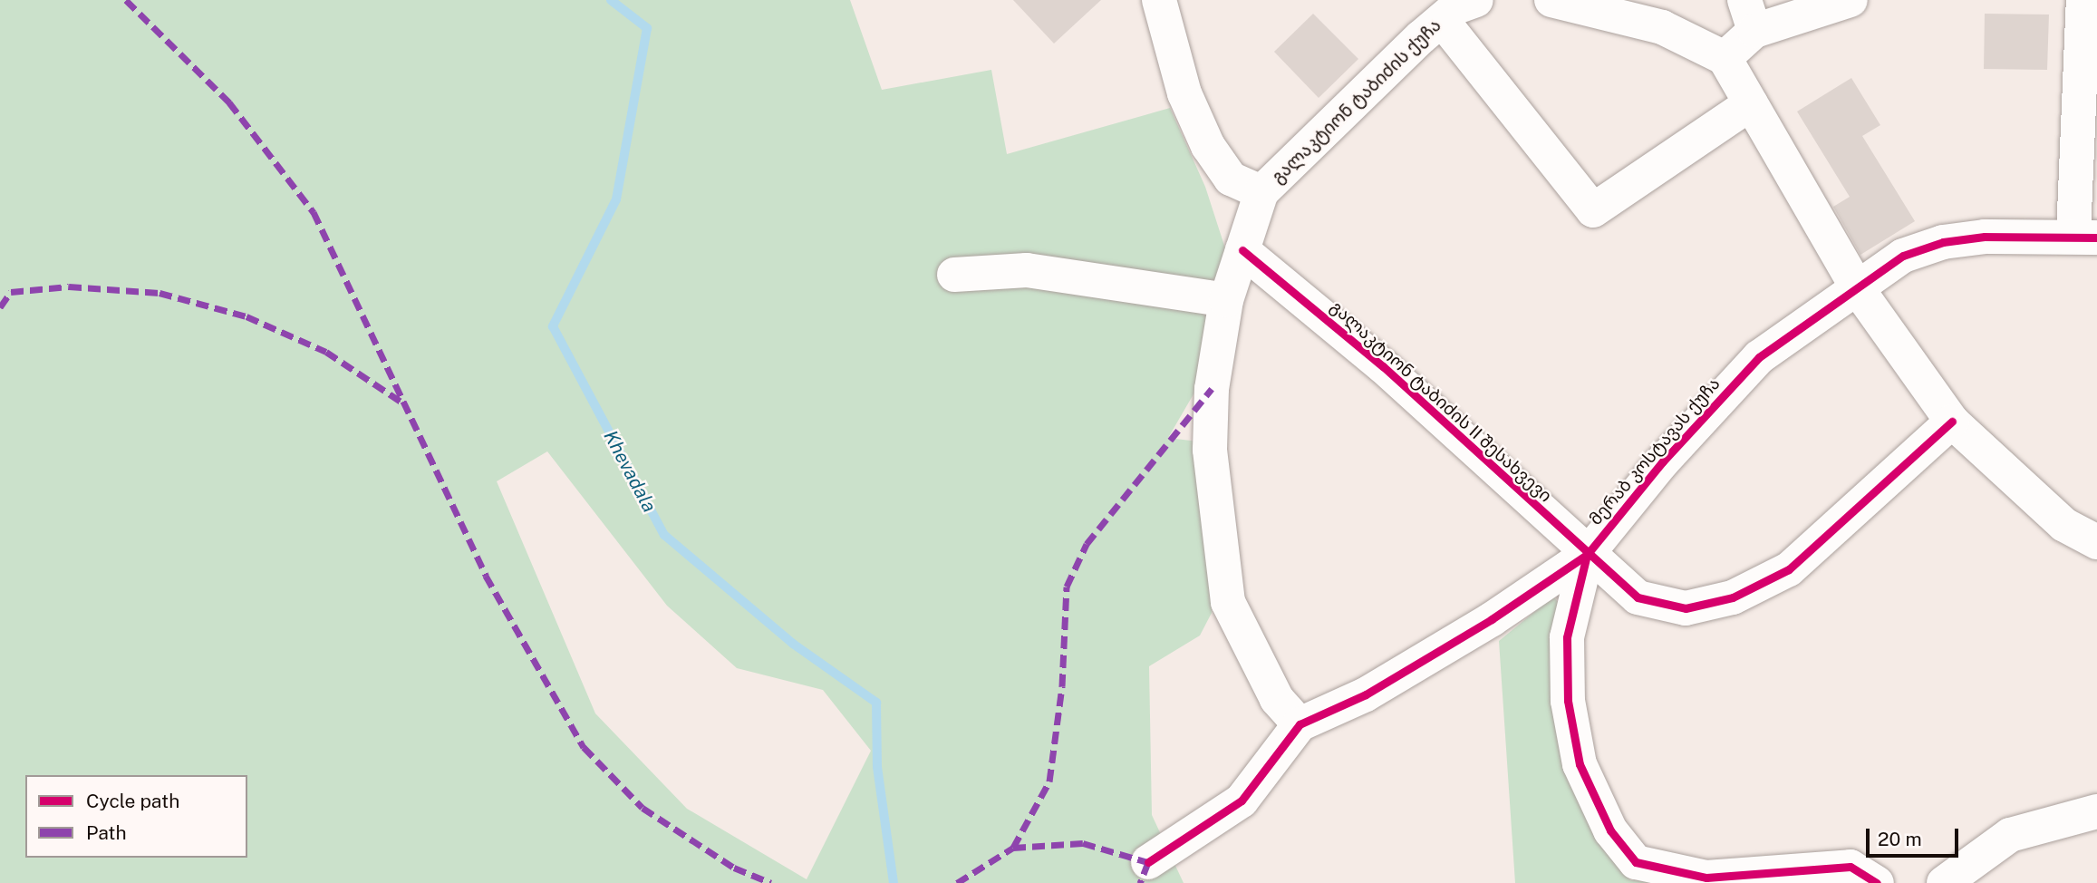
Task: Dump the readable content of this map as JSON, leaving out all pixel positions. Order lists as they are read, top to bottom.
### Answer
{
  "streets": {
    "street": ["გალაკტიონ ტაბიძის ქუჩა", "გალაკტიონ ტაბიძის II შესახვევი", "მერაბ კოსტავას ქუჩა"]
  },
  "crossings": [
    ["გალაკტიონ ტაბიძის ქუჩა", "გალაკტიონ ტაბიძის II შესახვევი"],
    ["გალაკტიონ ტაბიძის ქუჩა", "მერაბ კოსტავას ქუჩა"],
    ["გალაკტიონ ტაბიძის II შესახვევი", "მერაბ კოსტავას ქუჩა"]
  ],
  "water": ["Khevadala"],
  "legend": ["Cycle path", "Path"],
  "scale_bar": "20 m"
}
